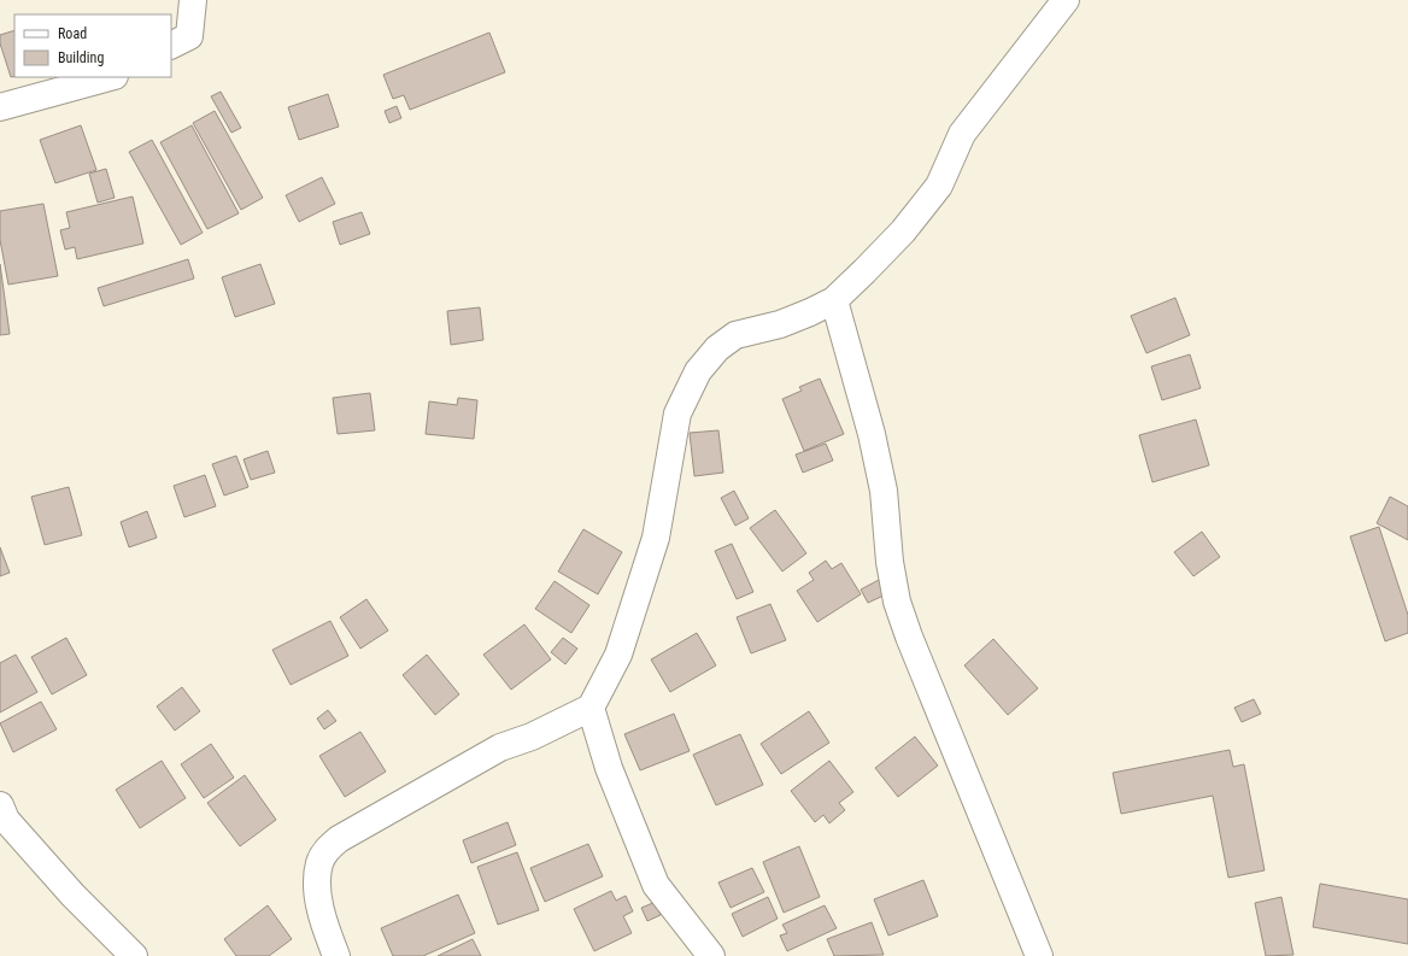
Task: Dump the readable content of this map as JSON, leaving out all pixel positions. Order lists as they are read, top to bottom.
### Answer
{
  "legend": ["Road", "Building"]
}
